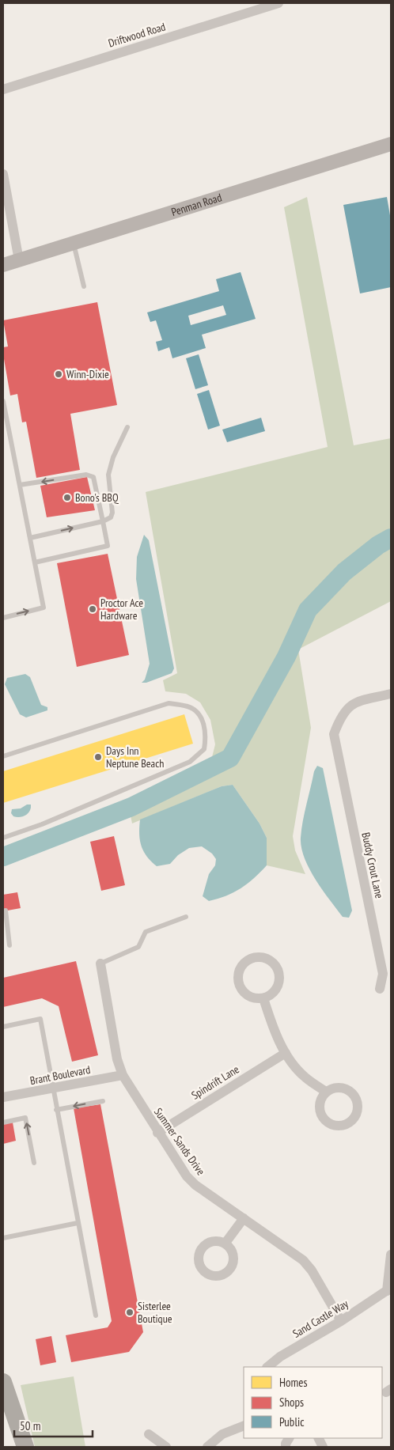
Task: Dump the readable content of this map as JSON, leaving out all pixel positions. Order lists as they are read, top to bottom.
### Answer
{
  "streets": {
    "street": [
      "Driftwood Road",
      "Penman Road",
      "Buddy Crout Lane",
      "Brant Boulevard",
      "Spindrift Lane",
      "Summer Sands Drive",
      "Sand Castle Way"
    ]
  },
  "crossings": [
    ["Brant Boulevard", "Summer Sands Drive"],
    ["Spindrift Lane", "Summer Sands Drive"],
    ["Summer Sands Drive", "Sand Castle Way"]
  ],
  "places": [
    "Winn-Dixie",
    "Bono's BBQ",
    "Proctor Ace Hardware",
    "Days Inn Neptune Beach",
    "Sisterlee Boutique"
  ],
  "legend": ["Homes", "Shops", "Public"],
  "scale_bar": "50 m"
}
